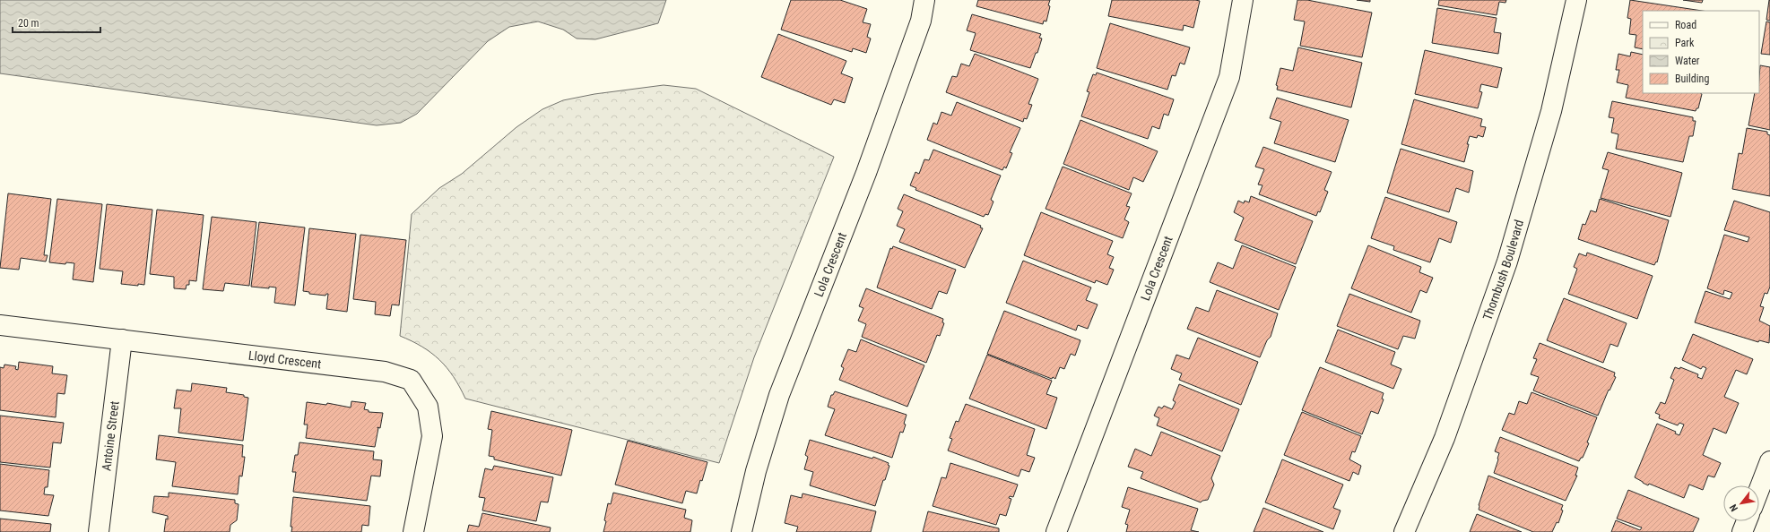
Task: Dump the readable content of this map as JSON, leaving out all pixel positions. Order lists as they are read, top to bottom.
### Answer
{
  "streets": {
    "street": [
      "Lola Crescent",
      "Thornbush Boulevard",
      "Lloyd Crescent",
      "Antoine Street"
    ]
  },
  "crossings": [
    ["Lloyd Crescent", "Antoine Street"]
  ],
  "legend": [
    "Road",
    "Park",
    "Water",
    "Building"
  ],
  "scale_bar": "20 m",
  "north": "bottom left"
}
